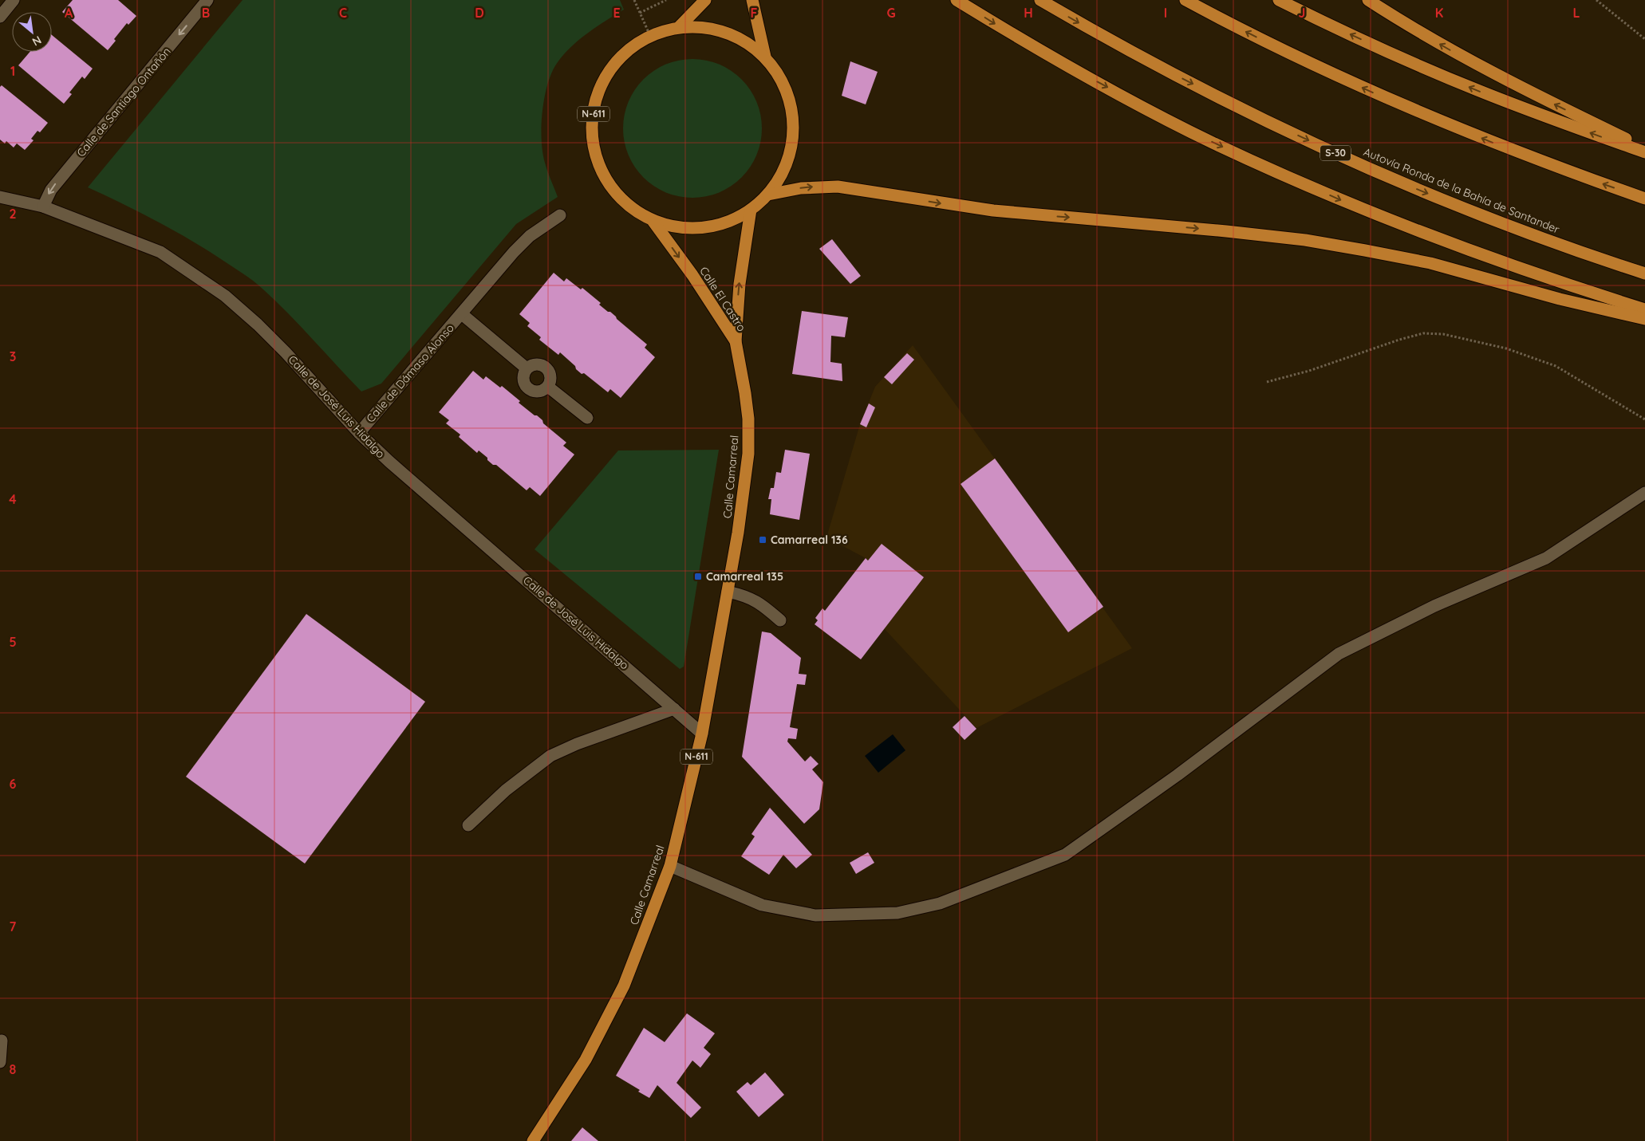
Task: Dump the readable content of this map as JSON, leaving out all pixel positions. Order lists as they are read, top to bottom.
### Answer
{
  "streets": {
    "highway": [
      "N-611",
      "S-30",
      "Autovía Ronda de la Bahía de Santander",
      "Calle El Castro",
      "Calle Camarreal"
    ],
    "street": ["Calle de Santiago Ontañón", "Calle de Dámaso Alonso", "Calle de José Luis Hidalgo"]
  },
  "crossings": [
    ["Calle de Santiago Ontañón", "Calle de José Luis Hidalgo"],
    ["N-611", "Calle El Castro"],
    ["Calle El Castro", "Calle Camarreal"],
    ["Calle de Dámaso Alonso", "Calle de José Luis Hidalgo"],
    ["Calle de José Luis Hidalgo", "Calle Camarreal"]
  ],
  "one_way": ["Calle de Santiago Ontañón"],
  "places": {
    "transit": ["Camarreal 136", "Camarreal 135"]
  },
  "north": "bottom right",
  "grid": {
    "columns": [
      "A",
      "B",
      "C",
      "D",
      "E",
      "F",
      "G",
      "H",
      "I",
      "J",
      "K",
      "L"
    ],
    "rows": [
      "1",
      "2",
      "3",
      "4",
      "5",
      "6",
      "7",
      "8"
    ]
  }
}
